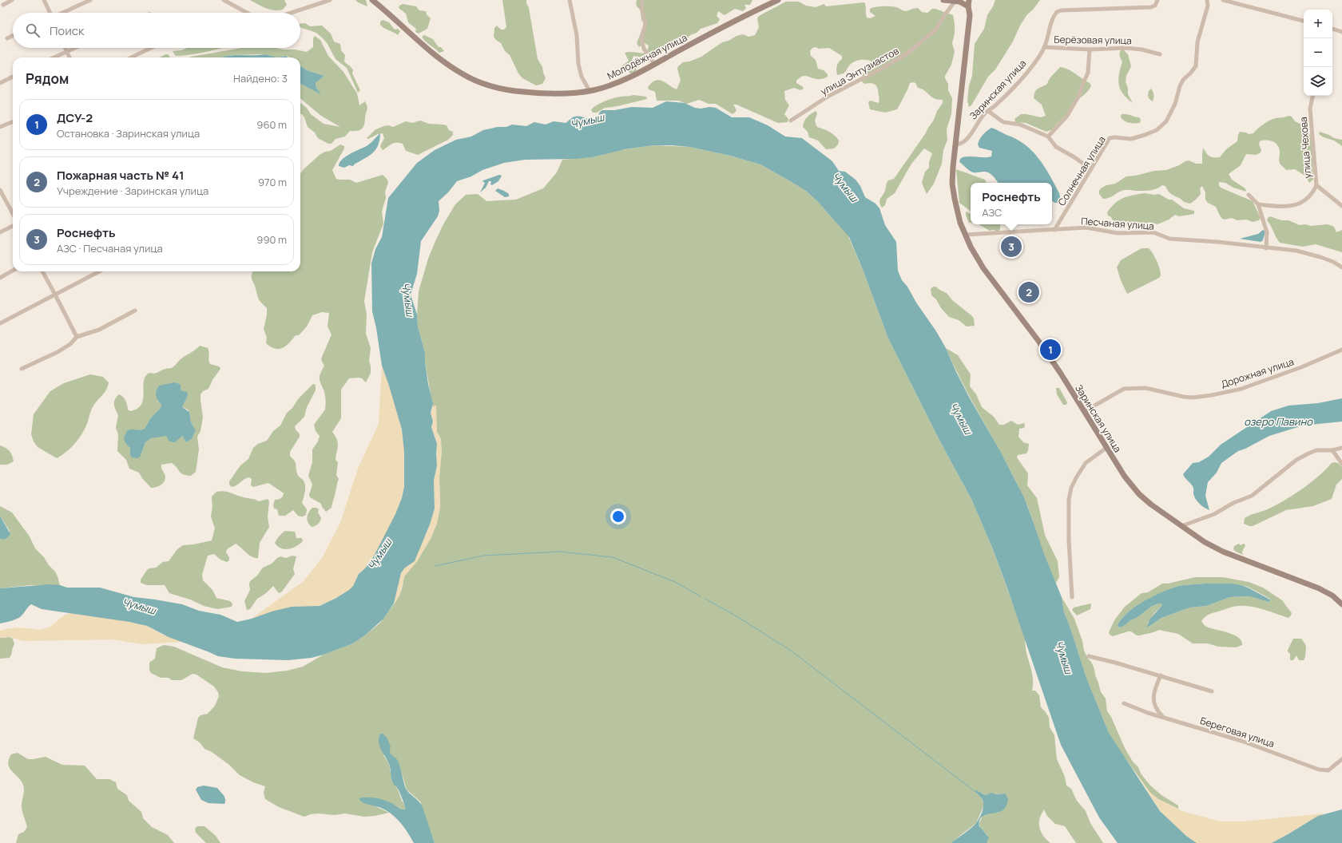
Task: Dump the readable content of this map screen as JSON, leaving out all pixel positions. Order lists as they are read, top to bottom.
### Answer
{
  "streets": {
    "street": [
      "Берёзовая улица",
      "Молодёжная улица",
      "улица Энтузиастов",
      "Заринская улица",
      "улица Чехова",
      "Солнечная улица",
      "Песчаная улица",
      "Дорожная улица",
      "Береговая улица"
    ]
  },
  "crossings": [
    ["Берёзовая улица", "Заринская улица"],
    ["Заринская улица", "Песчаная улица"],
    ["Заринская улица", "Дорожная улица"],
    ["Солнечная улица", "Песчаная улица"]
  ],
  "water": ["Чумыш", "озеро Павино"],
  "page": {
    "map_buttons": ["+", "−"],
    "search": "Поиск",
    "heading": ["Рядом", "Найдено: 3"],
    "list": [
      {
        "mark": "1",
        "name": "ДСУ-2",
        "note": "Остановка · Заринская улица",
        "value": "960 m"
      },
      {
        "mark": "2",
        "name": "Пожарная часть № 41",
        "note": "Учреждение · Заринская улица",
        "value": "970 m"
      },
      {
        "mark": "3",
        "name": "Роснефть",
        "note": "АЗС · Песчаная улица",
        "value": "990 m"
      }
    ],
    "popup": ["Роснефть", "АЗС"],
    "pins": ["3", "2", "1"]
  }
}
